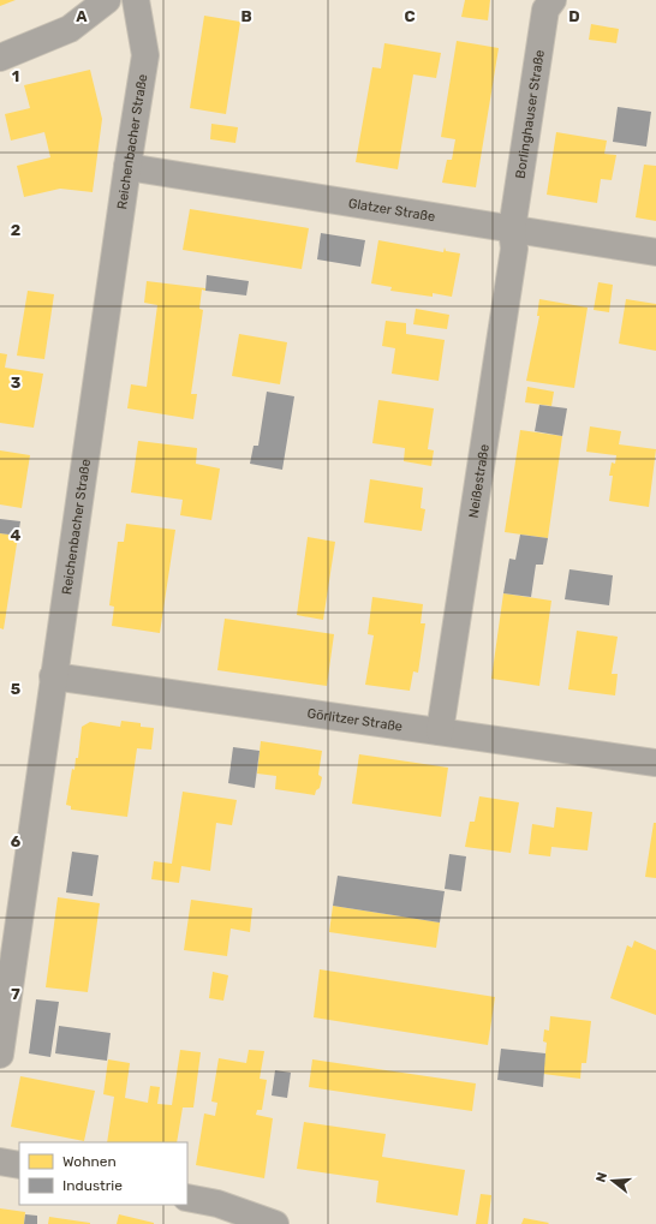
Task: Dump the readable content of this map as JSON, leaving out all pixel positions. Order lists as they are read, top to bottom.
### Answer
{
  "streets": {
    "street": [
      "Borlinghauser Straße",
      "Reichenbacher Straße",
      "Glatzer Straße",
      "Neißestraße",
      "Görlitzer Straße"
    ]
  },
  "crossings": [
    ["Borlinghauser Straße", "Glatzer Straße"],
    ["Borlinghauser Straße", "Neißestraße"],
    ["Reichenbacher Straße", "Glatzer Straße"],
    ["Reichenbacher Straße", "Görlitzer Straße"],
    ["Glatzer Straße", "Neißestraße"],
    ["Neißestraße", "Görlitzer Straße"]
  ],
  "legend": ["Wohnen", "Industrie"],
  "north": "left",
  "grid": {
    "columns": [
      "A",
      "B",
      "C",
      "D"
    ],
    "rows": [
      "1",
      "2",
      "3",
      "4",
      "5",
      "6",
      "7"
    ]
  }
}
